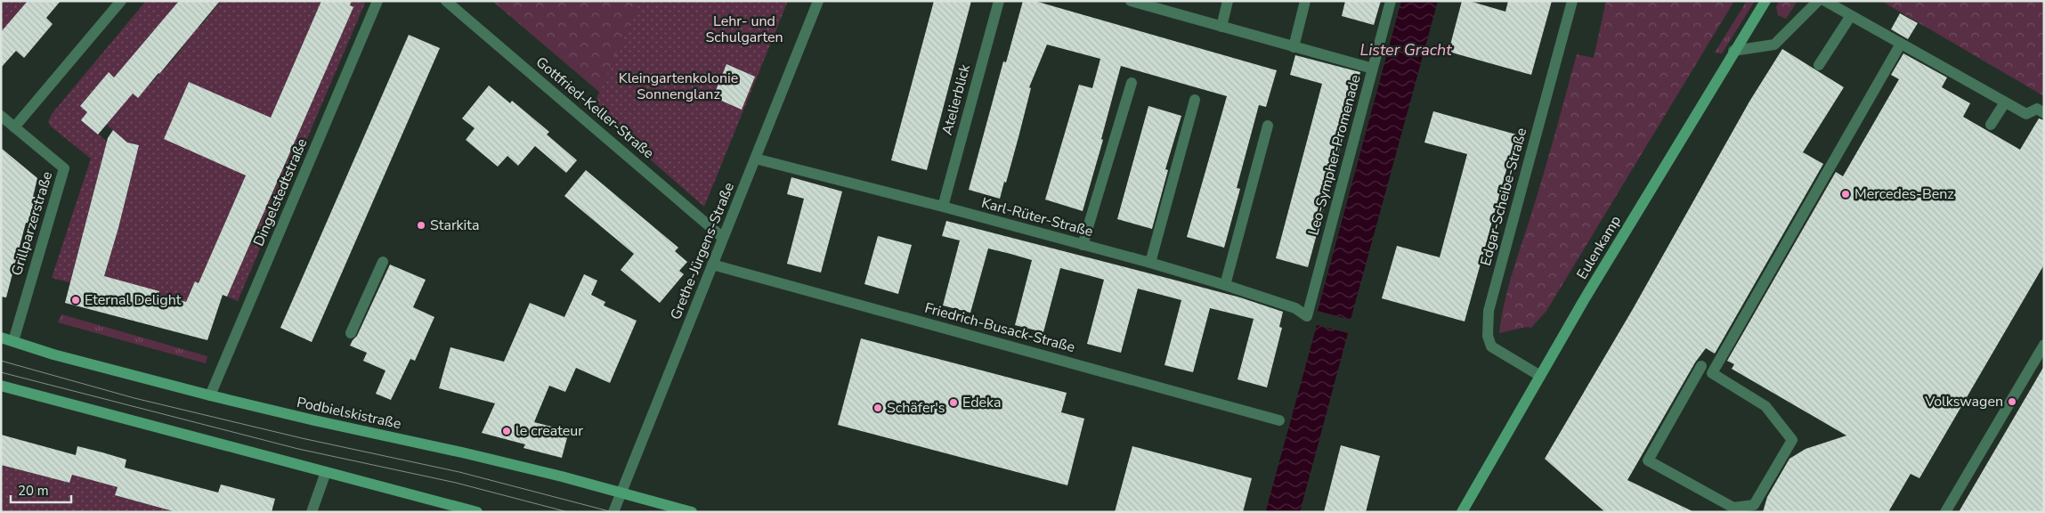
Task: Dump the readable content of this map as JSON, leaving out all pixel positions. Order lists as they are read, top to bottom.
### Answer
{
  "streets": {
    "main road": ["Eulenkamp", "Podbielskistraße"],
    "street": [
      "Atelierblick",
      "Gottfried-Keller-Straße",
      "Leo-Sympher-Promenade",
      "Dingelstedtstraße",
      "Edgar-Scheibe-Straße",
      "Karl-Rüter-Straße",
      "Grillparzerstraße",
      "Grethe-Jürgens-Straße",
      "Friedrich-Busack-Straße"
    ]
  },
  "crossings": [
    ["Atelierblick", "Karl-Rüter-Straße"],
    ["Gottfried-Keller-Straße", "Grethe-Jürgens-Straße"],
    ["Leo-Sympher-Promenade", "Karl-Rüter-Straße"],
    ["Dingelstedtstraße", "Podbielskistraße"],
    ["Edgar-Scheibe-Straße", "Eulenkamp"],
    ["Karl-Rüter-Straße", "Grethe-Jürgens-Straße"],
    ["Grillparzerstraße", "Podbielskistraße"],
    ["Grethe-Jürgens-Straße", "Friedrich-Busack-Straße"],
    ["Grethe-Jürgens-Straße", "Podbielskistraße"]
  ],
  "water": ["Lister Gracht"],
  "parks": ["Lehr- und Schulgarten", "Kleingartenkolonie Sonnenglanz"],
  "places": [
    "Mercedes-Benz",
    "Starkita",
    "Eternal Delight",
    "Volkswagen",
    "Edeka",
    "Schäfer's",
    "le createur"
  ],
  "scale_bar": "20 m"
}
